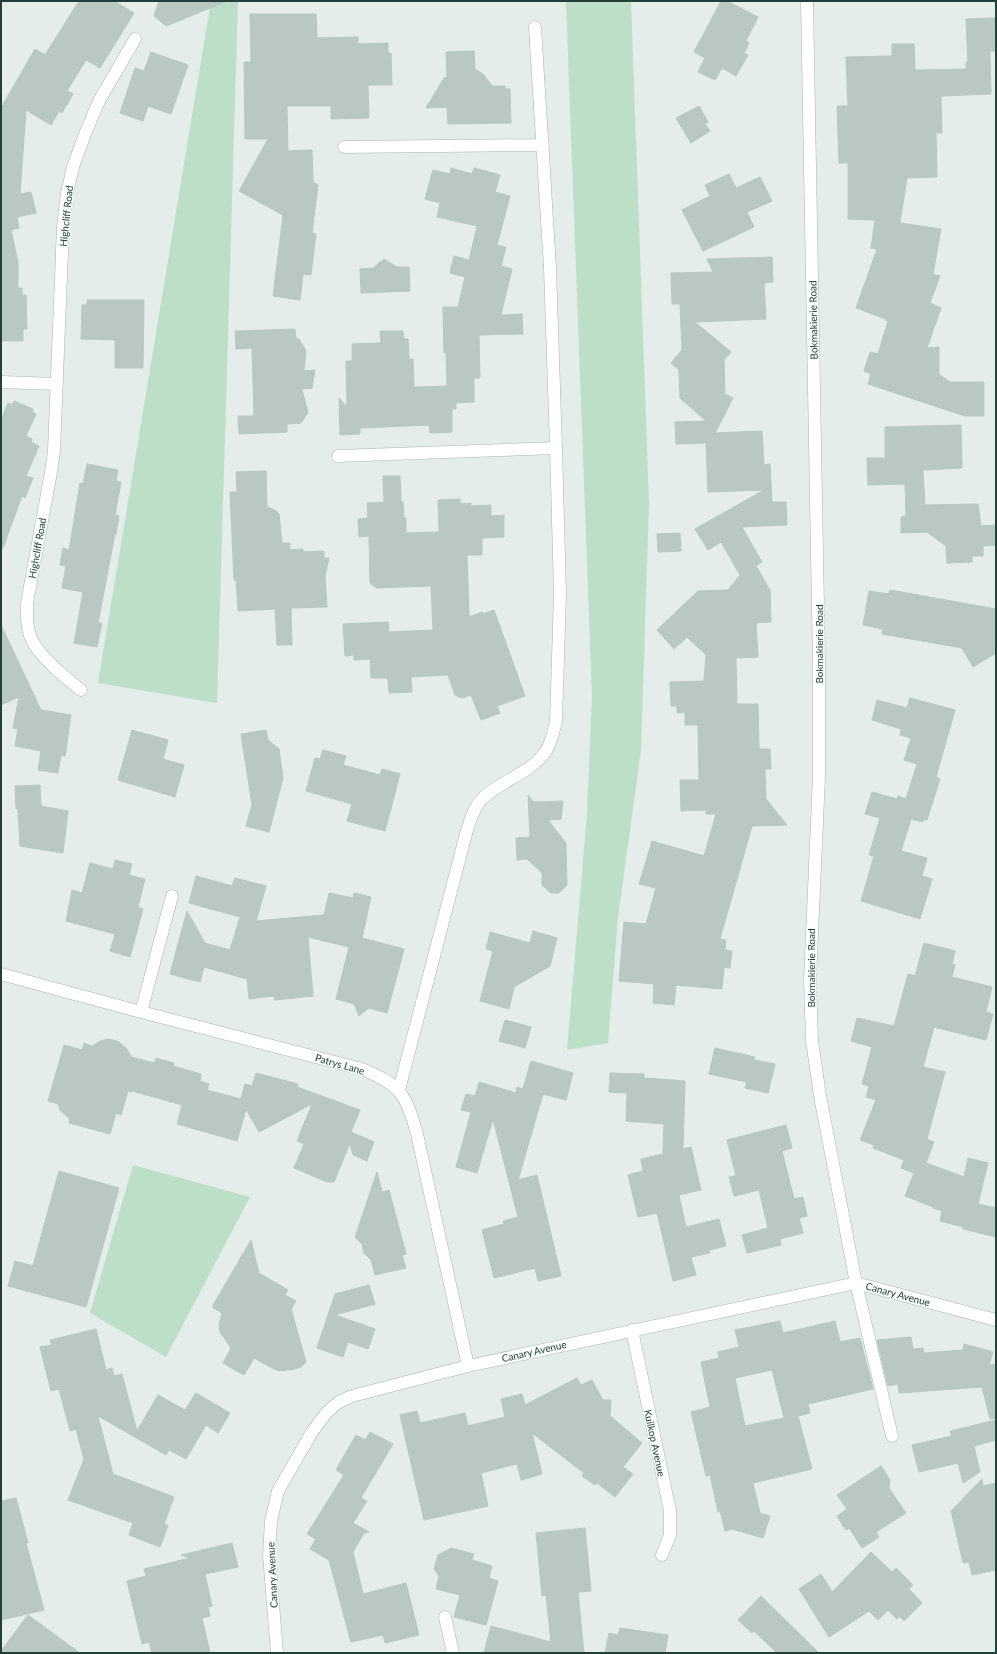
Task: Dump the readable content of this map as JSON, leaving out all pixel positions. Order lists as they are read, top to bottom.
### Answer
{
  "streets": {
    "street": [
      "Highcliff Road",
      "Bokmakierie Road",
      "Patrys Lane",
      "Canary Avenue",
      "Kuilkop Avenue"
    ]
  },
  "crossings": [
    ["Bokmakierie Road", "Canary Avenue"],
    ["Patrys Lane", "Canary Avenue"],
    ["Canary Avenue", "Kuilkop Avenue"]
  ]
}
